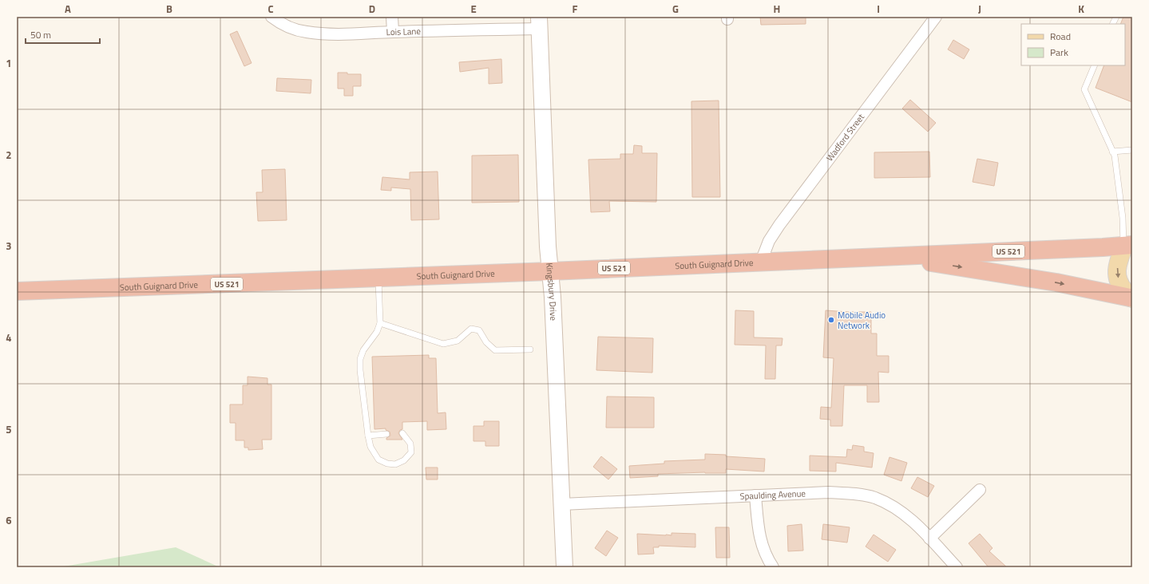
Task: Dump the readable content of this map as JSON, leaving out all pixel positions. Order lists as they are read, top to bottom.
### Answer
{
  "streets": {
    "highway": ["US 521", "South Guignard Drive"],
    "street": [
      "Lois Lane",
      "Wadford Street",
      "Kingsbury Drive",
      "Spaulding Avenue"
    ]
  },
  "crossings": [
    ["Lois Lane", "Kingsbury Drive"],
    ["Wadford Street", "South Guignard Drive"],
    ["US 521", "South Guignard Drive"],
    ["South Guignard Drive", "Kingsbury Drive"],
    ["Kingsbury Drive", "Spaulding Avenue"]
  ],
  "places": ["Mobile Audio Network"],
  "legend": ["Road", "Park"],
  "scale_bar": "50 m",
  "grid": {
    "columns": [
      "A",
      "B",
      "C",
      "D",
      "E",
      "F",
      "G",
      "H",
      "I",
      "J",
      "K"
    ],
    "rows": [
      "1",
      "2",
      "3",
      "4",
      "5",
      "6"
    ]
  }
}
